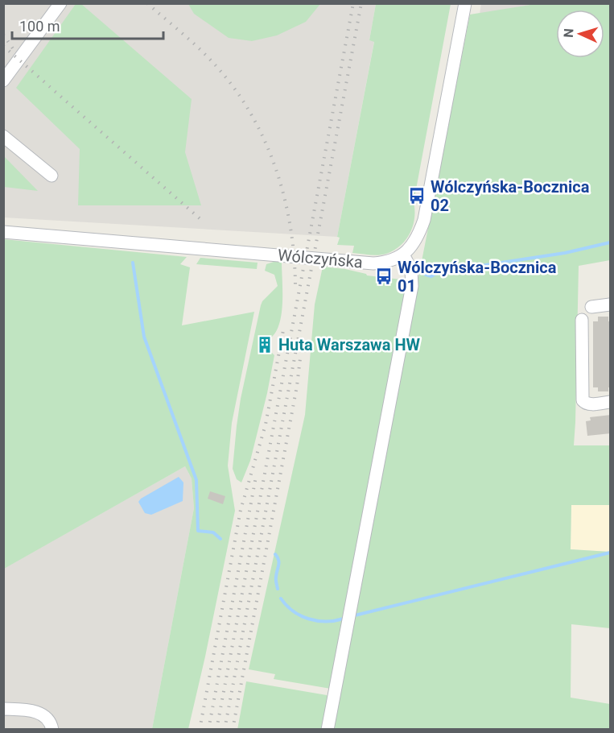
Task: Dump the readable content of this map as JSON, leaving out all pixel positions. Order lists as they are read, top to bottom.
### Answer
{
  "streets": {
    "street": ["Wólczyńska"]
  },
  "places": {
    "bus stop": ["Wólczyńska-Bocznica 02", "Wólczyńska-Bocznica 01"],
    "building": ["Huta Warszawa HW"]
  },
  "scale_bar": "100 m",
  "north": "left"
}
